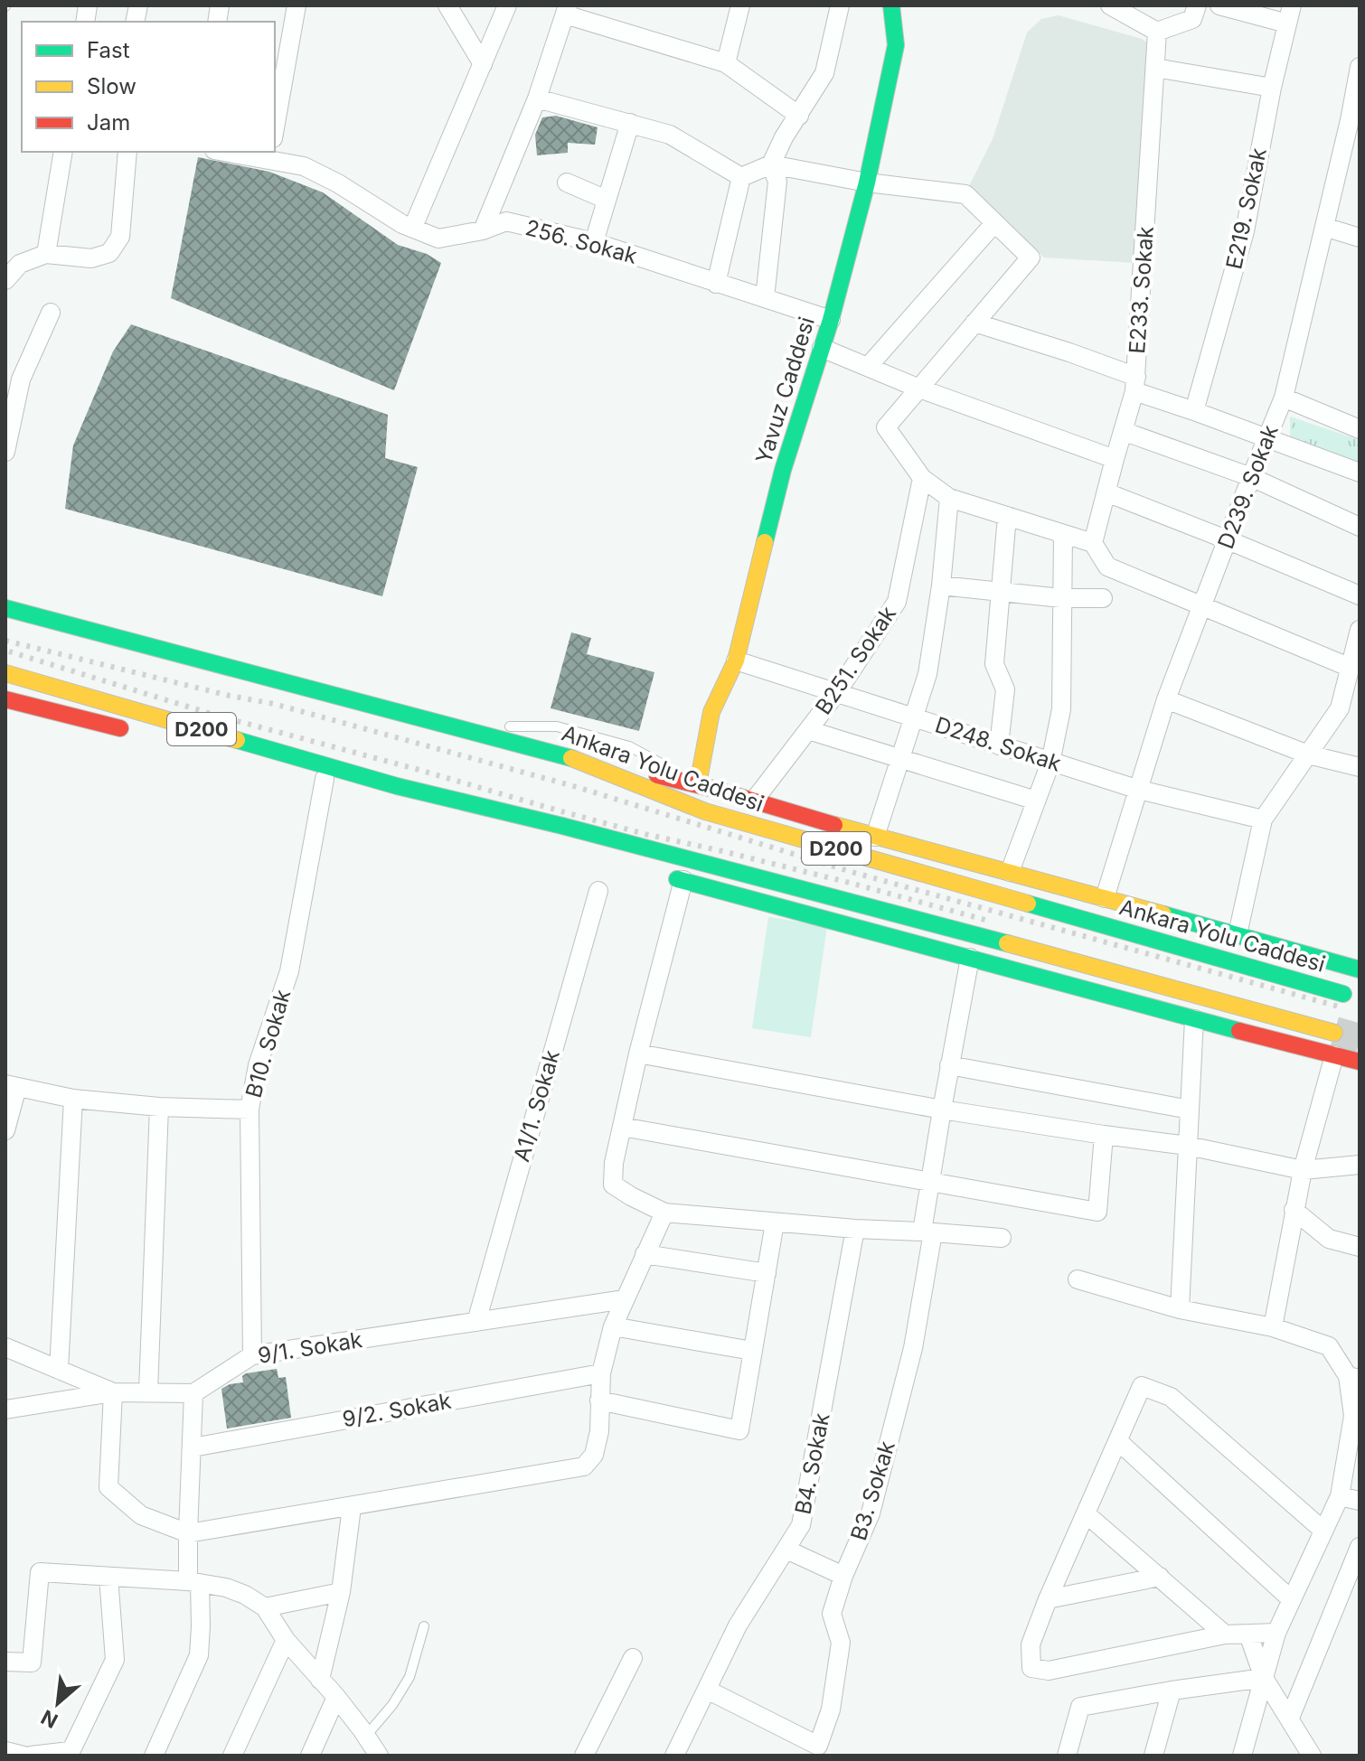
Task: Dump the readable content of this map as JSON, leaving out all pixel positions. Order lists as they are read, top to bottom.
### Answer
{
  "streets": {
    "main road": ["Yavuz Caddesi", "D200", "Ankara Yolu Caddesi"],
    "street": [
      "E219. Sokak",
      "256. Sokak",
      "E233. Sokak",
      "D239. Sokak",
      "B251. Sokak",
      "D248. Sokak",
      "B10. Sokak",
      "A1/1. Sokak",
      "9/1. Sokak",
      "9/2. Sokak",
      "B4. Sokak",
      "B3. Sokak"
    ]
  },
  "crossings": [
    ["256. Sokak", "Yavuz Caddesi"],
    ["Yavuz Caddesi", "D248. Sokak"],
    ["D239. Sokak", "D248. Sokak"],
    ["B251. Sokak", "D248. Sokak"],
    ["B10. Sokak", "9/1. Sokak"],
    ["A1/1. Sokak", "9/1. Sokak"],
    ["B4. Sokak", "B3. Sokak"]
  ],
  "legend": ["Fast", "Slow", "Jam"],
  "north": "bottom left"
}
